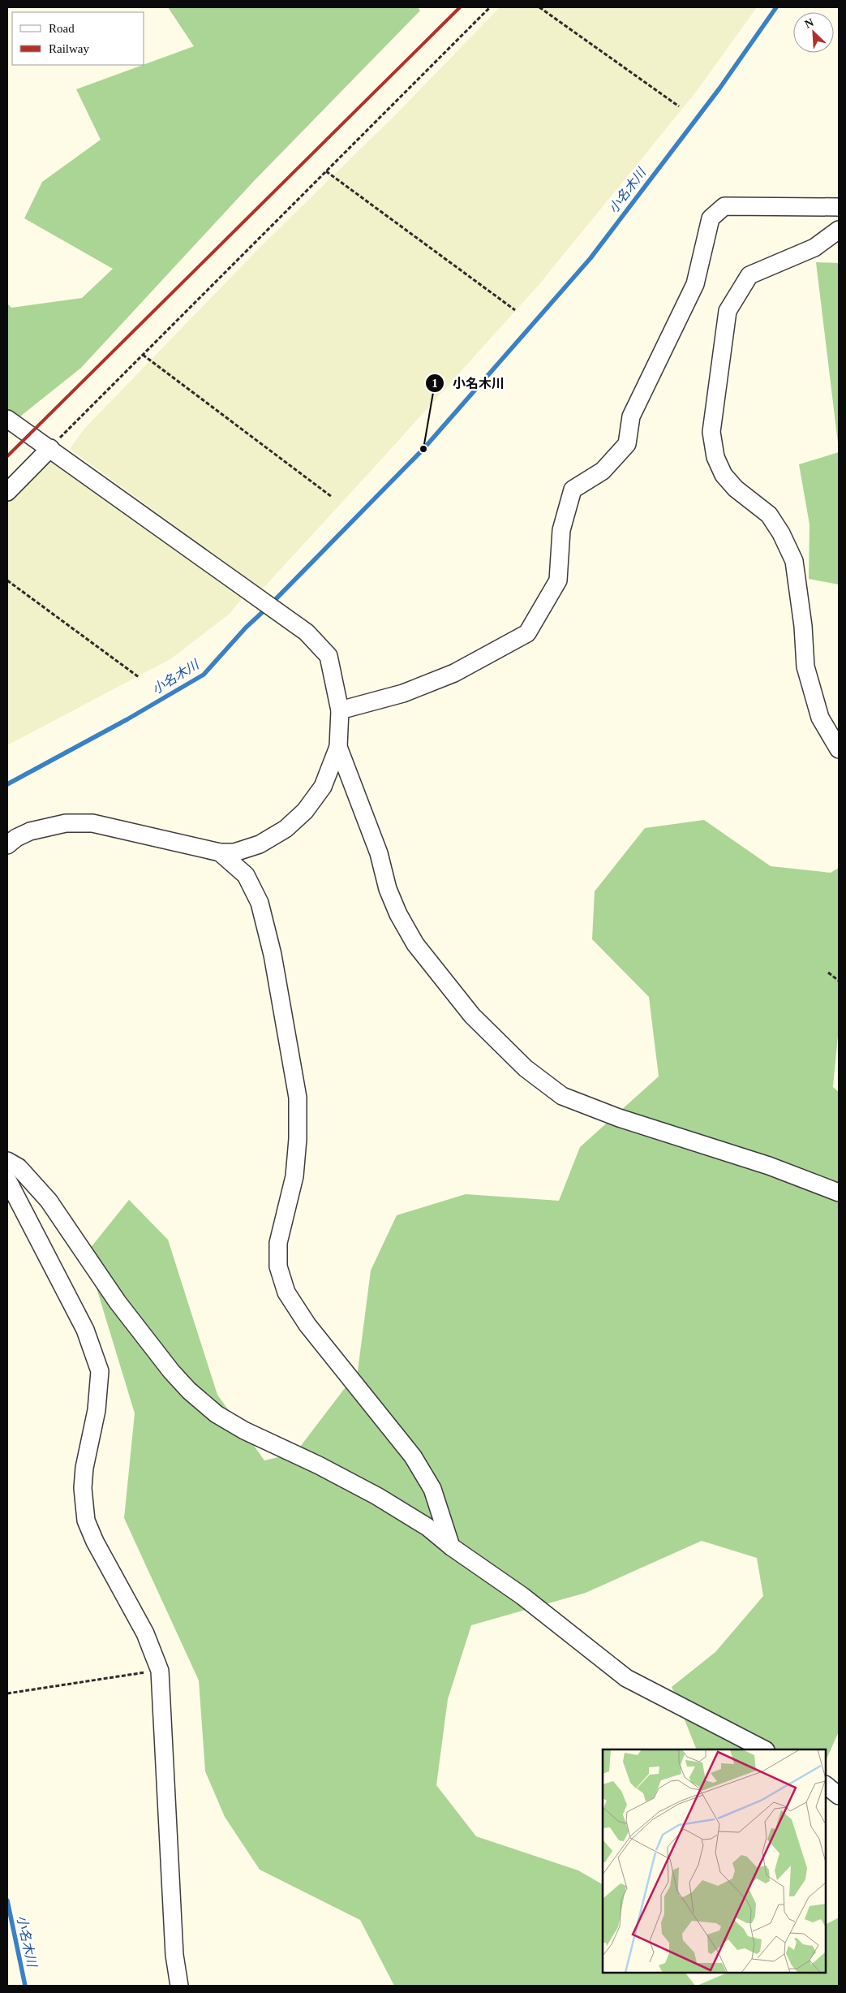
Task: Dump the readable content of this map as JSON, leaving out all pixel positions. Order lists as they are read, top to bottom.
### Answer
{
  "water": ["小名木川"],
  "places": ["小名木川"],
  "legend": ["Road", "Railway"],
  "north": "top left"
}
